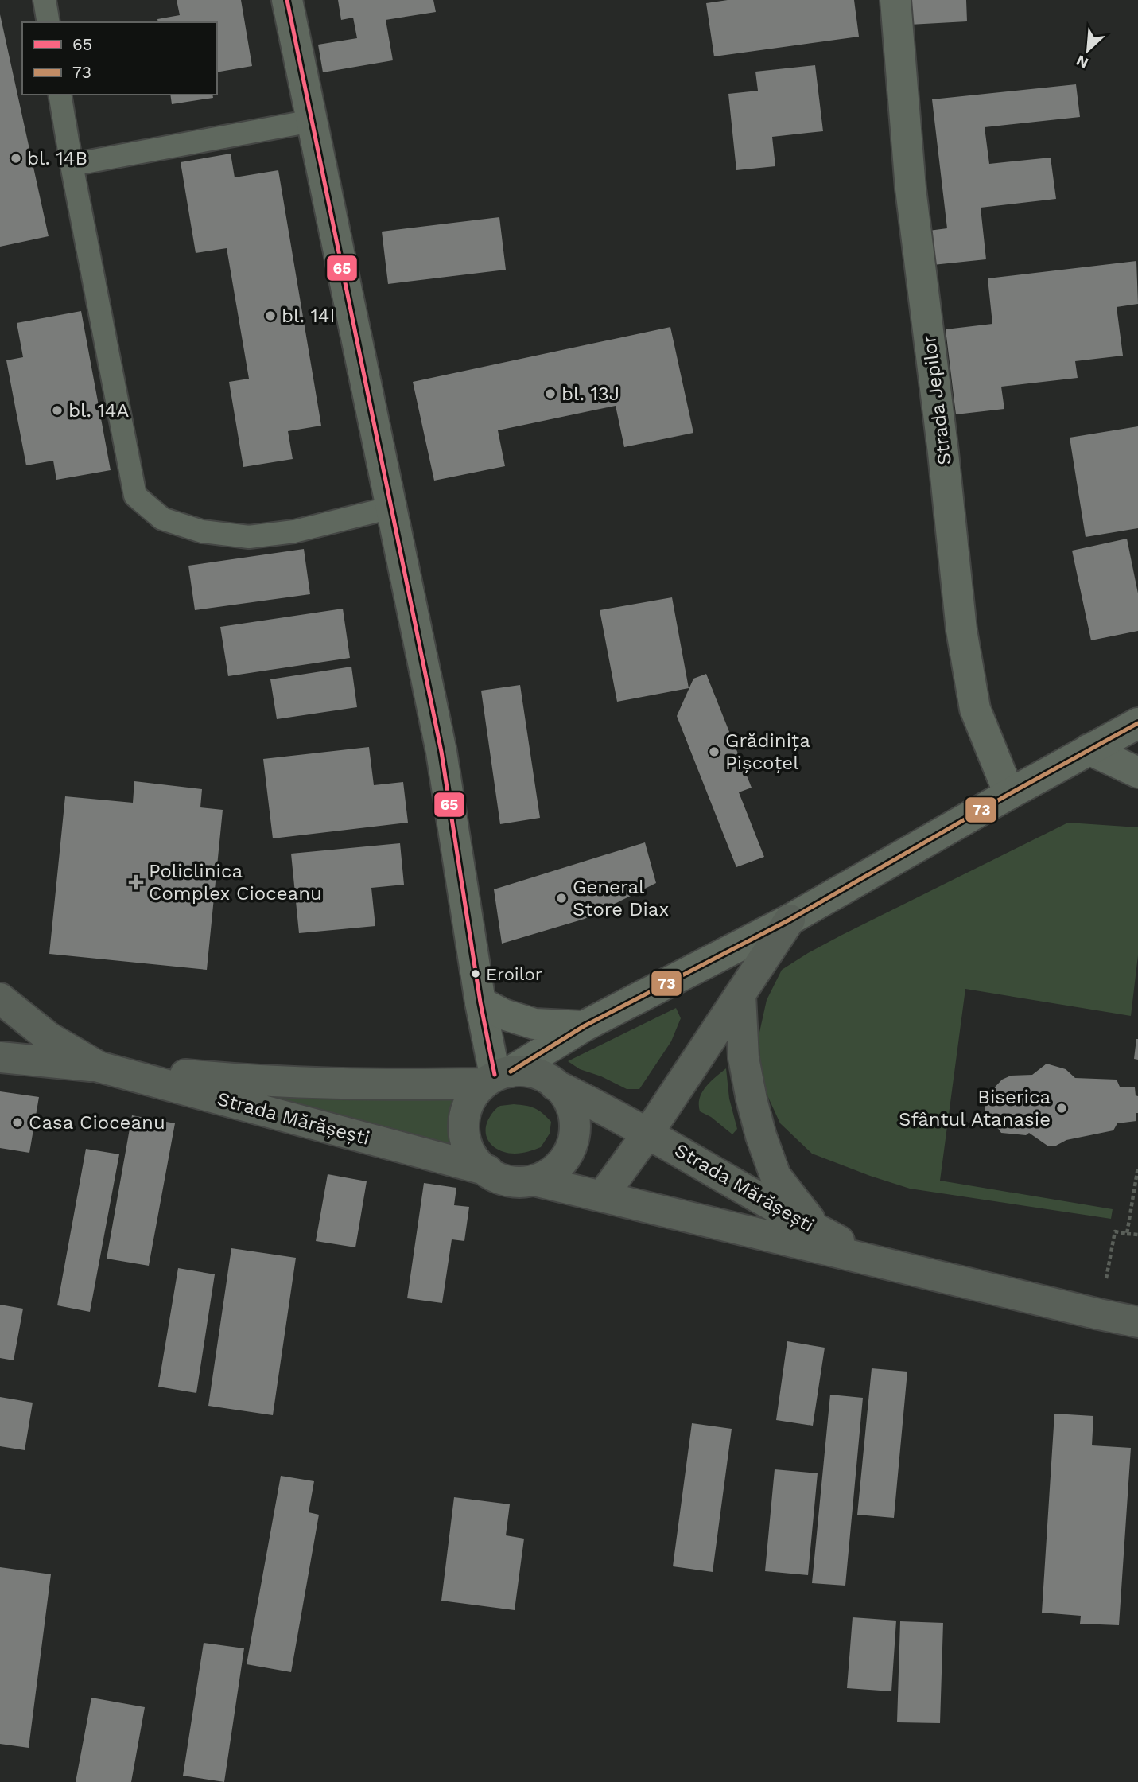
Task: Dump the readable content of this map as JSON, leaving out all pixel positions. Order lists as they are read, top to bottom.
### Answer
{
  "streets": {
    "main road": ["Strada Mărășești"],
    "street": ["Strada Jepilor"]
  },
  "places": {
    "other": [
      "bl. 14B",
      "bl. 14I",
      "bl. 13J",
      "bl. 14A",
      "Grădinița Pișcoțel",
      "General Store Diax",
      "Eroilor",
      "Biserica Sfântul Atanasie",
      "Casa Cioceanu"
    ],
    "health": ["Policlinica Complex Cioceanu"]
  },
  "lines": ["transit line 65", "transit line 73"],
  "legend": ["65", "73"],
  "north": "bottom left"
}
